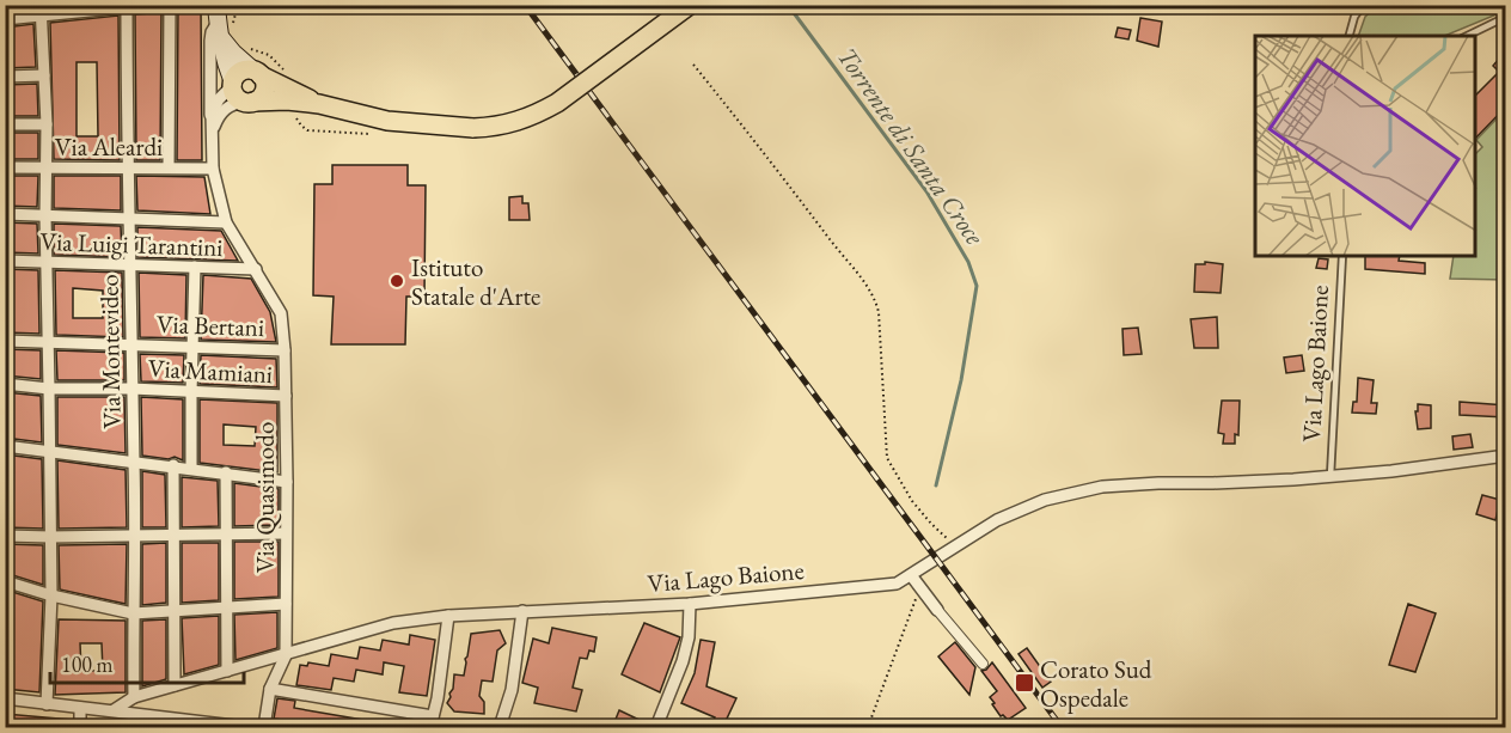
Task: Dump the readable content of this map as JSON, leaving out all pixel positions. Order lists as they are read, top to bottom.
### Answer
{
  "streets": {
    "street": [
      "Via Aleardi",
      "Via Luigi Tarantini",
      "Via Bertani",
      "Via Montevideo",
      "Via Lago Baione",
      "Via Mamiani",
      "Via Quasimodo"
    ]
  },
  "crossings": [
    ["Via Aleardi", "Via Montevideo"],
    ["Via Aleardi", "Via Quasimodo"],
    ["Via Luigi Tarantini", "Via Montevideo"],
    ["Via Luigi Tarantini", "Via Quasimodo"],
    ["Via Bertani", "Via Montevideo"],
    ["Via Bertani", "Via Quasimodo"],
    ["Via Montevideo", "Via Lago Baione"],
    ["Via Montevideo", "Via Mamiani"],
    ["Via Lago Baione", "Via Quasimodo"],
    ["Via Mamiani", "Via Quasimodo"]
  ],
  "water": ["Torrente di Santa Croce"],
  "places": {
    "other": ["Istituto Statale d'Arte"],
    "transit": ["Corato Sud Ospedale"]
  },
  "scale_bar": "100 m"
}
